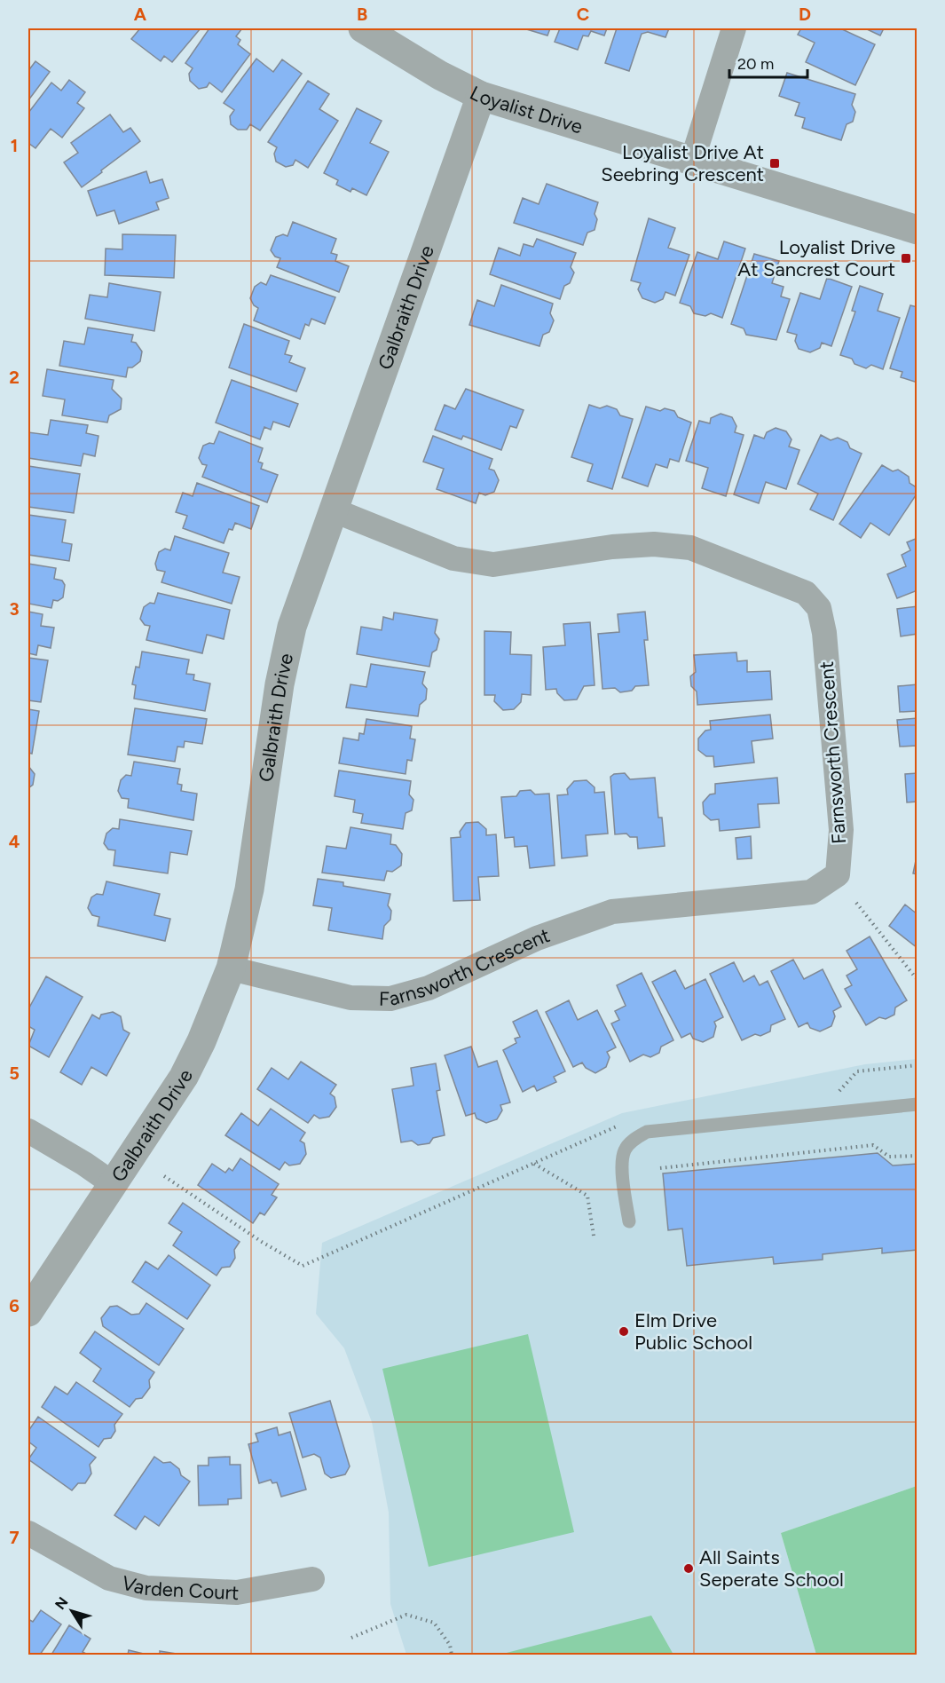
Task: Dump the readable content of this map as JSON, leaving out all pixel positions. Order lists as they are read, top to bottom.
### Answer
{
  "streets": {
    "street": [
      "Loyalist Drive",
      "Galbraith Drive",
      "Farnsworth Crescent",
      "Varden Court"
    ]
  },
  "crossings": [
    ["Loyalist Drive", "Galbraith Drive"],
    ["Galbraith Drive", "Farnsworth Crescent"]
  ],
  "places": {
    "transit": ["Loyalist Drive At Seebring Crescent", "Loyalist Drive At Sancrest Court"],
    "other": ["Elm Drive Public School", "All Saints Seperate School"]
  },
  "scale_bar": "20 m",
  "north": "top left",
  "grid": {
    "columns": [
      "A",
      "B",
      "C",
      "D"
    ],
    "rows": [
      "1",
      "2",
      "3",
      "4",
      "5",
      "6",
      "7"
    ]
  }
}
